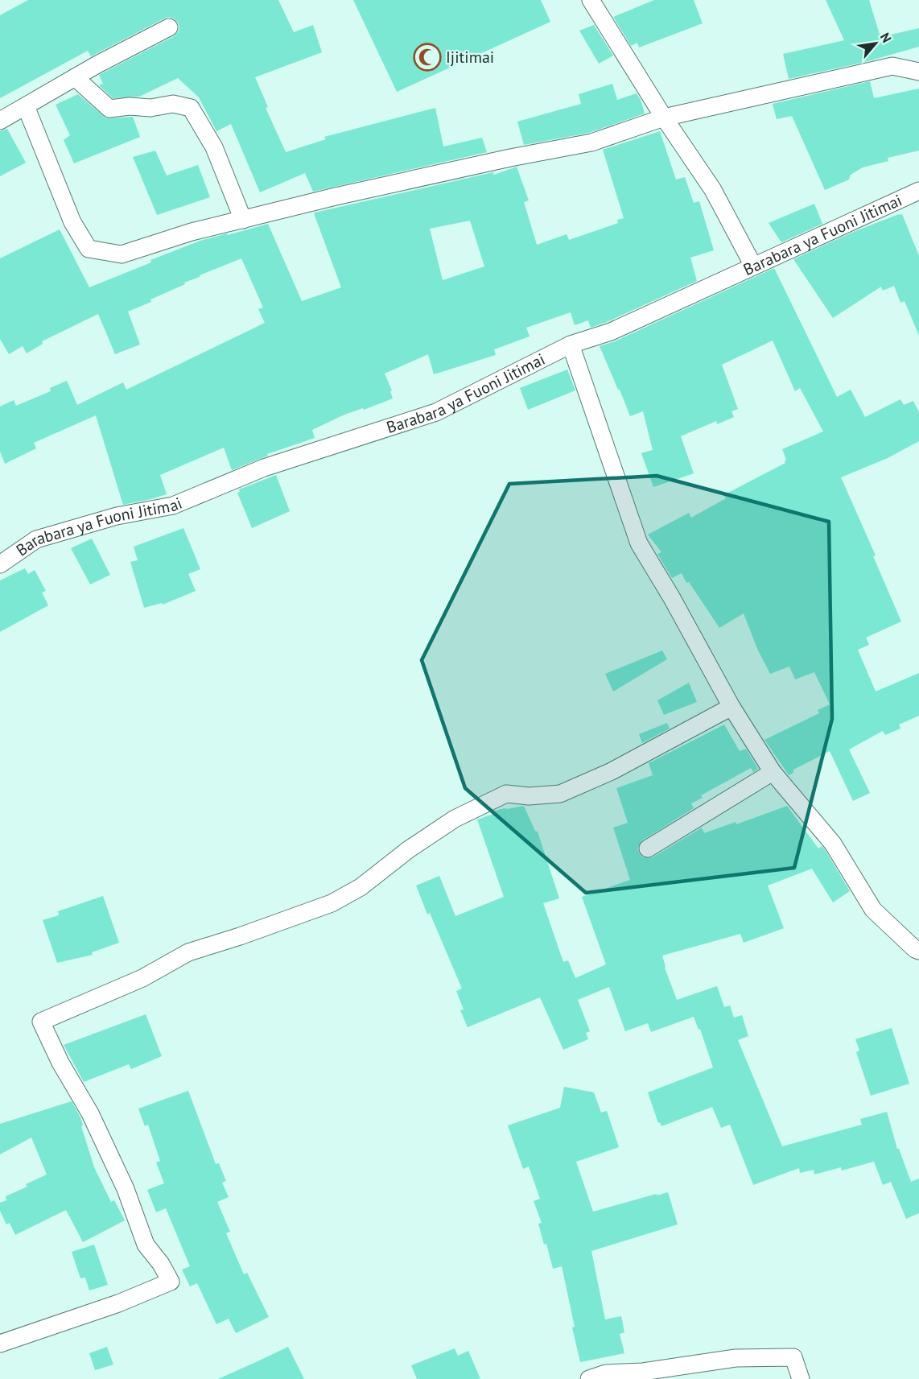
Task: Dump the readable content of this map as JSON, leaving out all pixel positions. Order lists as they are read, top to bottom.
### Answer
{
  "streets": {
    "street": ["Barabara ya Fuoni Jitimai"]
  },
  "places": {
    "mosque": ["Ijitimai"]
  },
  "north": "top right"
}
